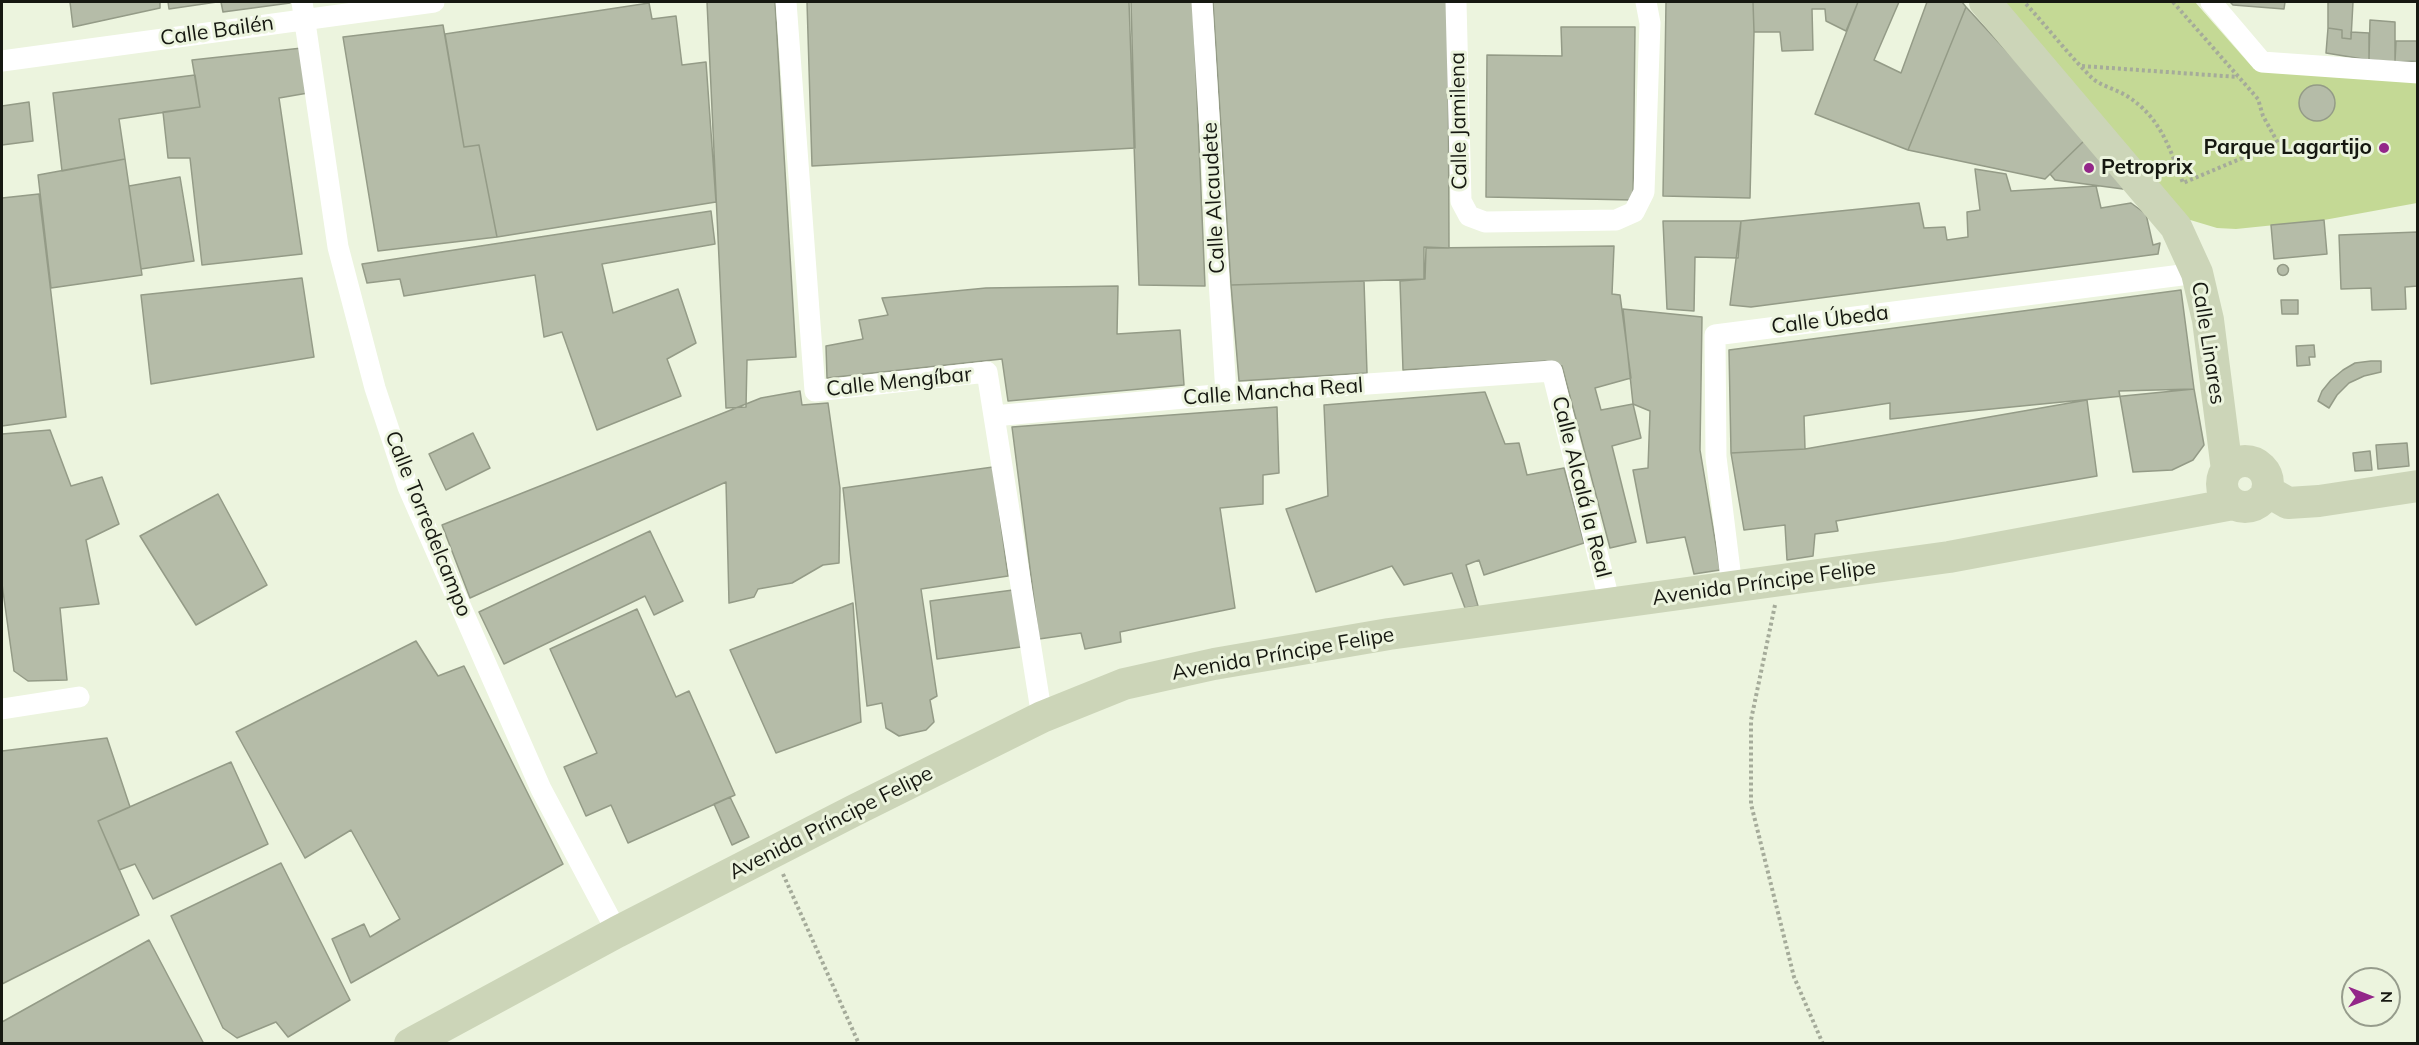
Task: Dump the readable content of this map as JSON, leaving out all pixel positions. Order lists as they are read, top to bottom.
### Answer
{
  "streets": {
    "main road": ["Calle Linares", "Avenida Príncipe Felipe"],
    "street": [
      "Calle Bailén",
      "Calle Jamilena",
      "Calle Alcaudete",
      "Calle Úbeda",
      "Calle Mengíbar",
      "Calle Mancha Real",
      "Calle Alcalá la Real",
      "Calle Torredelcampo"
    ]
  },
  "crossings": [
    ["Calle Bailén", "Calle Torredelcampo"],
    ["Calle Alcaudete", "Calle Mancha Real"],
    ["Calle Úbeda", "Calle Linares"],
    ["Calle Úbeda", "Avenida Príncipe Felipe"],
    ["Calle Linares", "Avenida Príncipe Felipe"],
    ["Calle Mengíbar", "Calle Mancha Real"],
    ["Calle Mengíbar", "Avenida Príncipe Felipe"],
    ["Calle Mancha Real", "Calle Alcalá la Real"],
    ["Calle Alcalá la Real", "Avenida Príncipe Felipe"],
    ["Calle Torredelcampo", "Avenida Príncipe Felipe"]
  ],
  "places": ["Parque Lagartijo", "Petroprix"],
  "north": "right"
}
